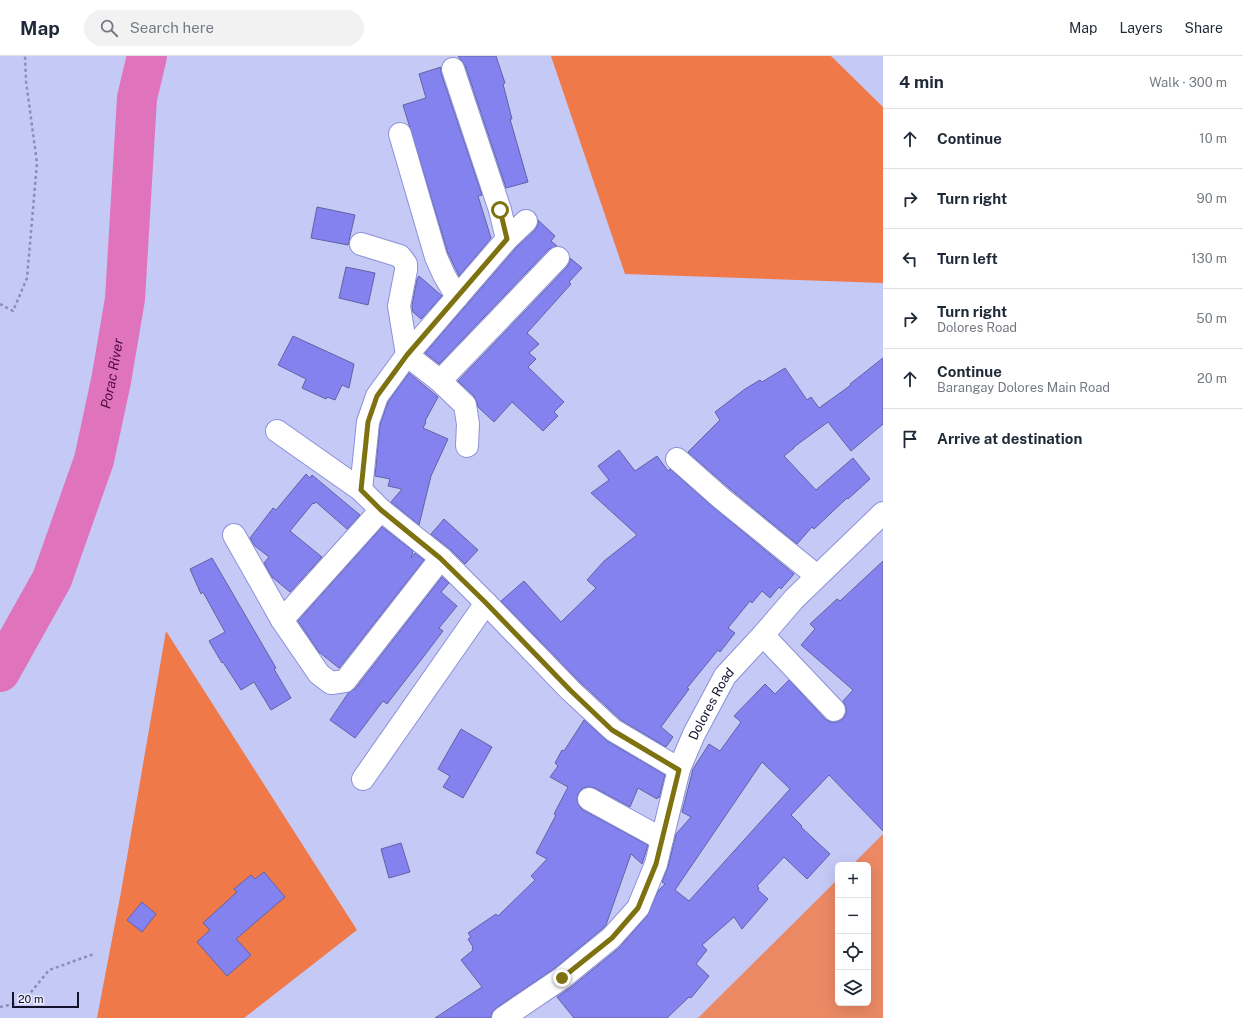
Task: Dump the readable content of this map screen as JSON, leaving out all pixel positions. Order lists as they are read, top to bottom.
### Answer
{
  "streets": {
    "street": ["Dolores Road"]
  },
  "water": ["Porac River"],
  "scale_bar": "20 m",
  "page": {
    "header": "Map",
    "search": "Search here",
    "nav": ["Map", "Layers", "Share"],
    "heading": ["4 min", "Walk · 300 m"],
    "list": [
      ["Continue", "10 m"],
      ["Turn right", "90 m"],
      ["Turn left", "130 m"],
      ["Turn right", "Dolores Road", "50 m"],
      ["Continue", "Barangay Dolores Main Road", "20 m"],
      "Arrive at destination"
    ],
    "map_buttons": ["+", "−"],
    "scale": "20 m"
  }
}
